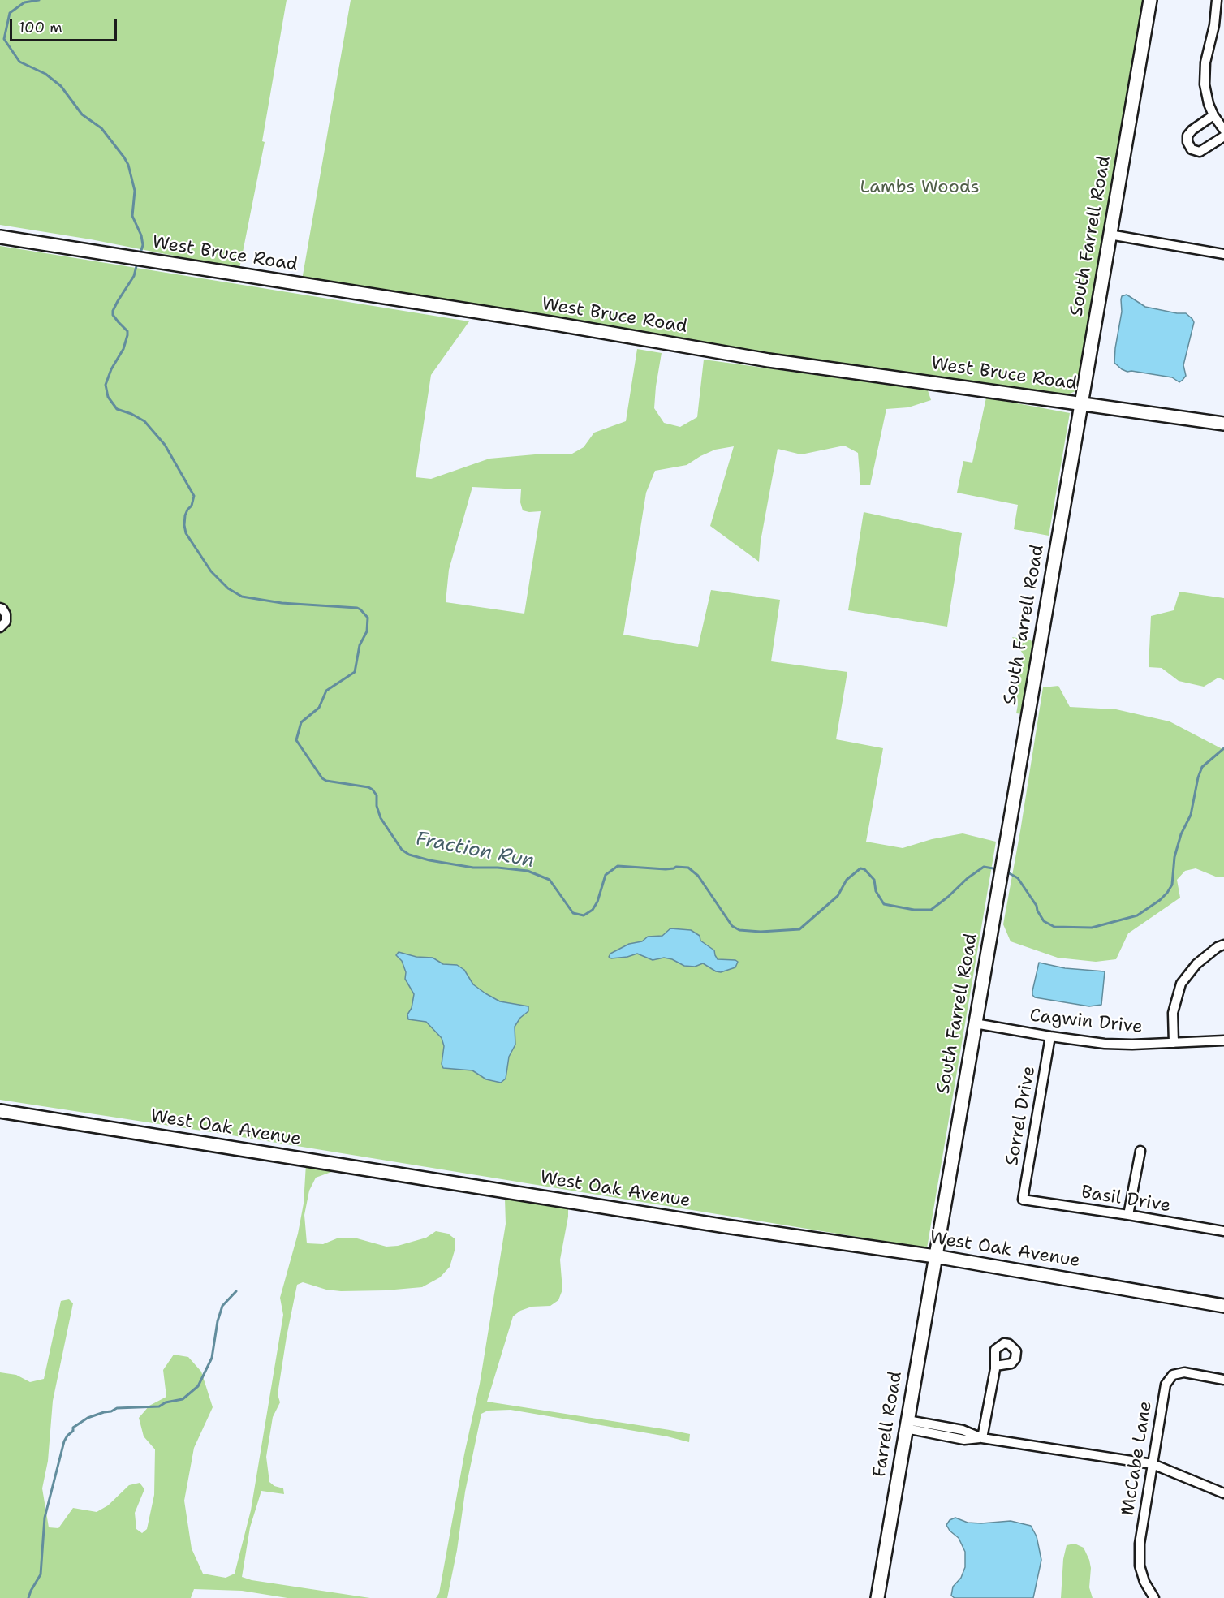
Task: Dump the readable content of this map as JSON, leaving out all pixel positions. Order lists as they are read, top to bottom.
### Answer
{
  "streets": {
    "street": [
      "South Farrell Road",
      "West Bruce Road",
      "Cagwin Drive",
      "Sorrel Drive",
      "West Oak Avenue",
      "Basil Drive",
      "Farrell Road",
      "McCabe Lane"
    ]
  },
  "crossings": [
    ["South Farrell Road", "West Bruce Road"],
    ["South Farrell Road", "Cagwin Drive"],
    ["South Farrell Road", "West Oak Avenue"],
    ["South Farrell Road", "Farrell Road"],
    ["Cagwin Drive", "Sorrel Drive"],
    ["Sorrel Drive", "Basil Drive"],
    ["West Oak Avenue", "Farrell Road"]
  ],
  "water": ["Fraction Run"],
  "parks": ["Lambs Woods"],
  "scale_bar": "100 m"
}
